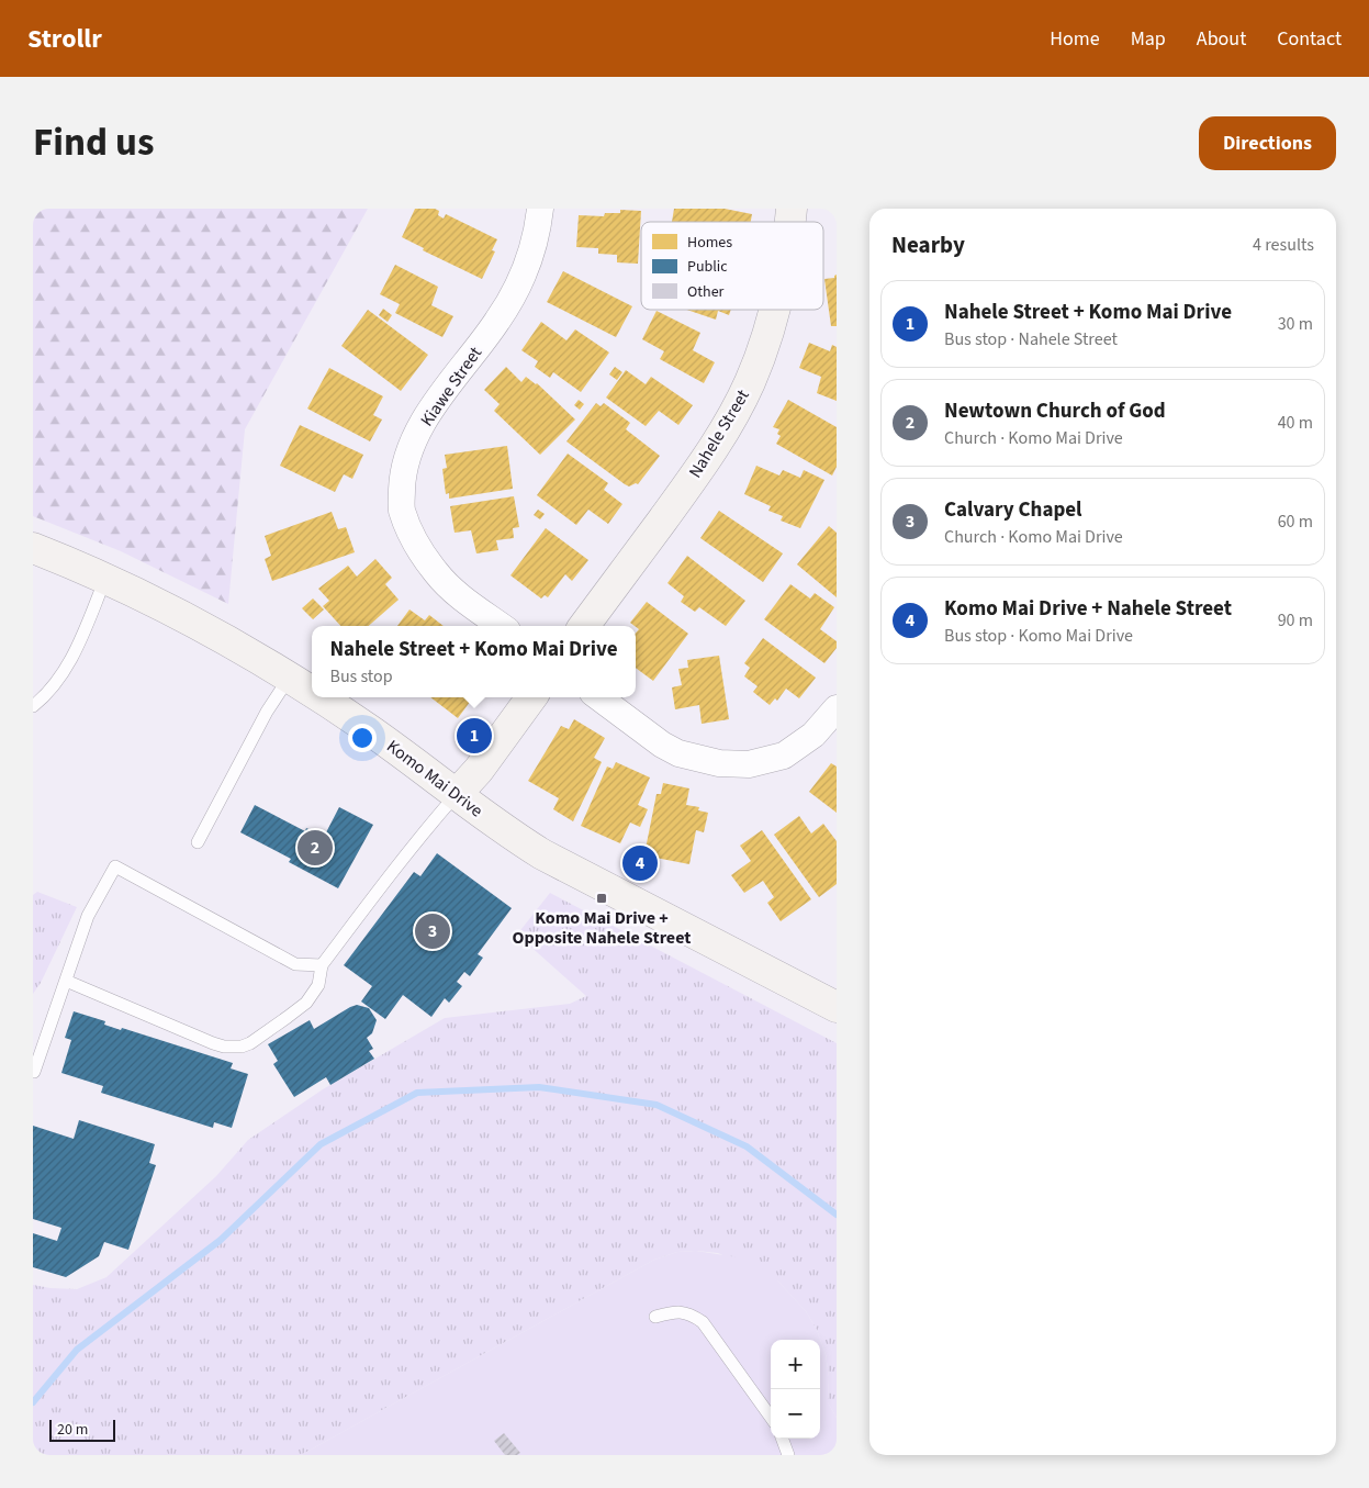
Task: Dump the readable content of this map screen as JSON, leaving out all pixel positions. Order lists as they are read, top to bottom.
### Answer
{
  "streets": {
    "street": ["Kiawe Street", "Nahele Street", "Komo Mai Drive"]
  },
  "places": {
    "transit": ["Komo Mai Drive + Opposite Nahele Street"]
  },
  "legend": ["Homes", "Public", "Other"],
  "scale_bar": "20 m",
  "page": {
    "header": "Strollr",
    "nav": [
      "Home",
      "Map",
      "About",
      "Contact"
    ],
    "title": "Find us",
    "buttons": "Directions",
    "heading": ["Nearby", "4 results"],
    "list": [
      {
        "mark": "1",
        "name": "Nahele Street + Komo Mai Drive",
        "note": "Bus stop · Nahele Street",
        "value": "30 m"
      },
      {
        "mark": "2",
        "name": "Newtown Church of God",
        "note": "Church · Komo Mai Drive",
        "value": "40 m"
      },
      {
        "mark": "3",
        "name": "Calvary Chapel",
        "note": "Church · Komo Mai Drive",
        "value": "60 m"
      },
      {
        "mark": "4",
        "name": "Komo Mai Drive + Nahele Street",
        "note": "Bus stop · Komo Mai Drive",
        "value": "90 m"
      }
    ],
    "popup": ["Nahele Street + Komo Mai Drive", "Bus stop"],
    "pins": [
      "1",
      "2",
      "4",
      "3"
    ],
    "map_buttons": ["+", "−"],
    "scale": "20 m"
  }
}
